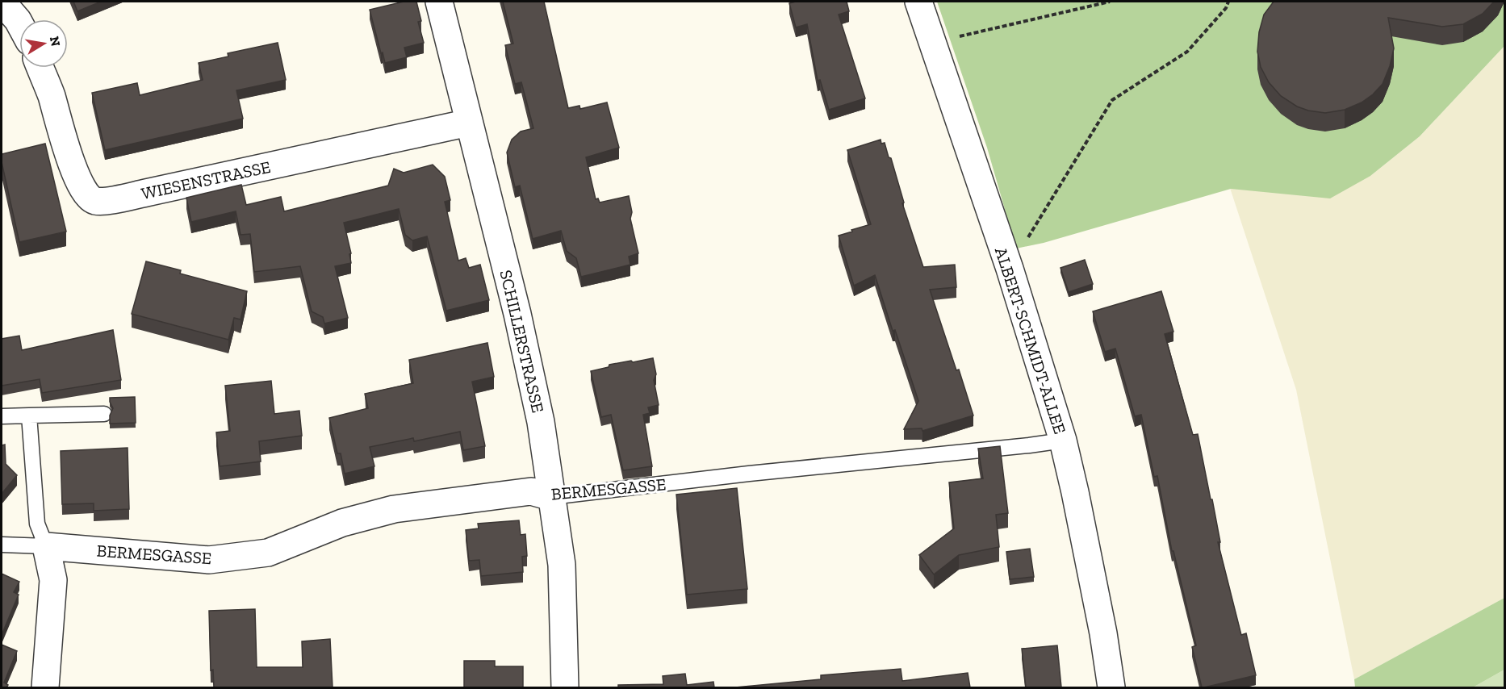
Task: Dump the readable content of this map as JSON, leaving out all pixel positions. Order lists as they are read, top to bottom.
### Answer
{
  "streets": {
    "street": [
      "WIESENSTRASSE",
      "ALBERT-SCHMIDT-ALLEE",
      "SCHILLERSTRASSE",
      "BERMESGASSE"
    ]
  },
  "crossings": [
    ["WIESENSTRASSE", "SCHILLERSTRASSE"],
    ["ALBERT-SCHMIDT-ALLEE", "BERMESGASSE"],
    ["SCHILLERSTRASSE", "BERMESGASSE"]
  ],
  "north": "right"
}
